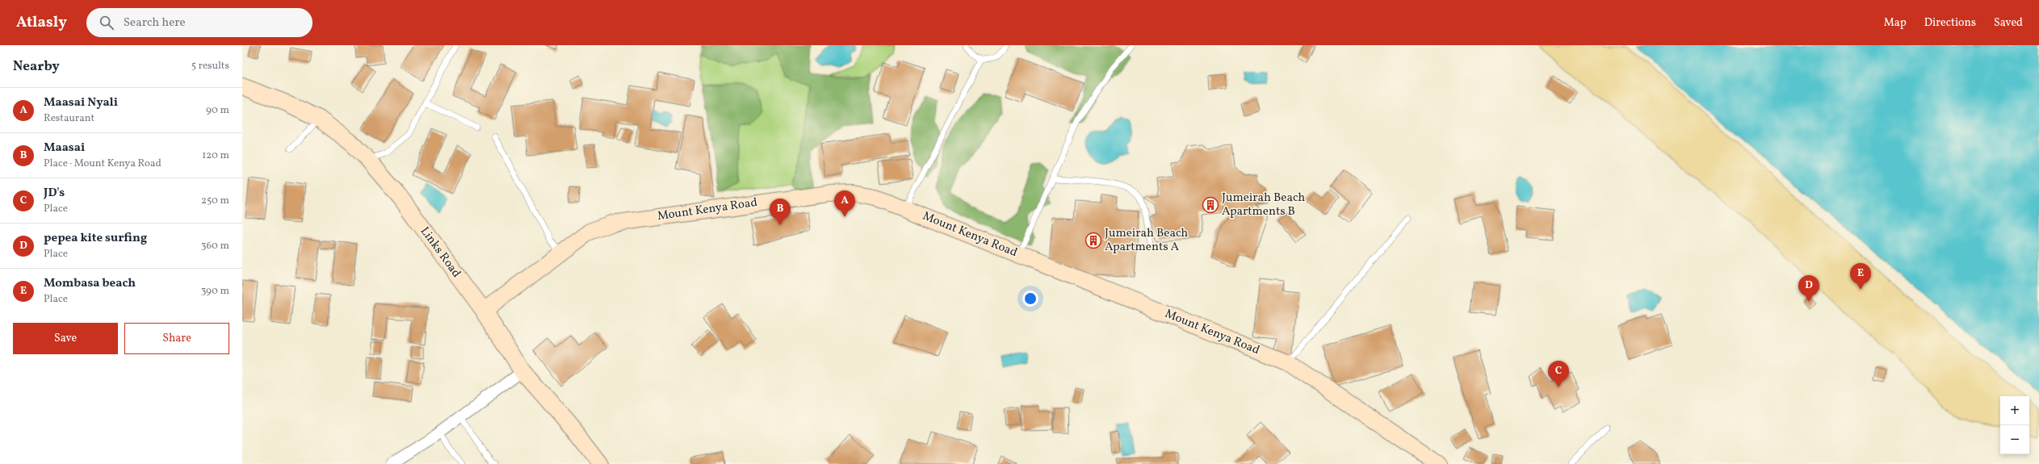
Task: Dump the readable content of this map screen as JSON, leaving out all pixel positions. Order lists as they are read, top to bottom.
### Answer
{
  "streets": {
    "main road": ["Mount Kenya Road", "Links Road"]
  },
  "crossings": [
    ["Mount Kenya Road", "Links Road"]
  ],
  "places": {
    "building": ["Jumeirah Beach Apartments B", "Jumeirah Beach Apartments A"]
  },
  "page": {
    "header": "Atlasly",
    "search": "Search here",
    "nav": ["Map", "Directions", "Saved"],
    "heading": ["Nearby", "5 results"],
    "list": [
      {
        "mark": "A",
        "name": "Maasai Nyali",
        "note": "Restaurant",
        "value": "90 m"
      },
      {
        "mark": "B",
        "name": "Maasai",
        "note": "Place · Mount Kenya Road",
        "value": "120 m"
      },
      {
        "mark": "C",
        "name": "JD's",
        "note": "Place",
        "value": "250 m"
      },
      {
        "mark": "D",
        "name": "pepea kite surfing",
        "note": "Place",
        "value": "360 m"
      },
      {
        "mark": "E",
        "name": "Mombasa beach",
        "note": "Place",
        "value": "390 m"
      }
    ],
    "pins": [
      "A",
      "B",
      "E",
      "D",
      "C"
    ],
    "buttons": ["Save", "Share"],
    "map_buttons": ["+", "−"]
  }
}
